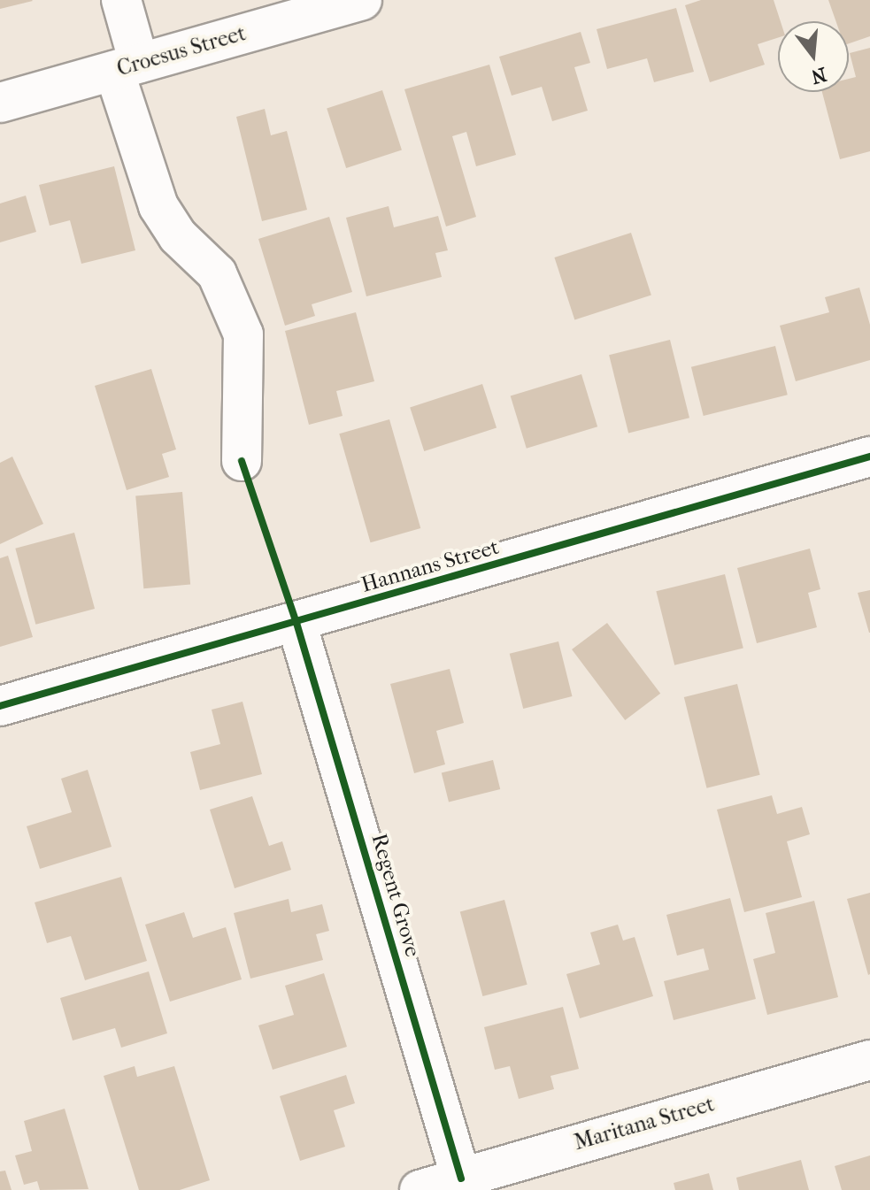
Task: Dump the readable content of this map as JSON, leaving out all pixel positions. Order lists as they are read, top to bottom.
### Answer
{
  "streets": {
    "street": [
      "Croesus Street",
      "Hannans Street",
      "Regent Grove",
      "Maritana Street"
    ]
  },
  "crossings": [
    ["Hannans Street", "Regent Grove"],
    ["Regent Grove", "Maritana Street"]
  ],
  "north": "bottom"
}
